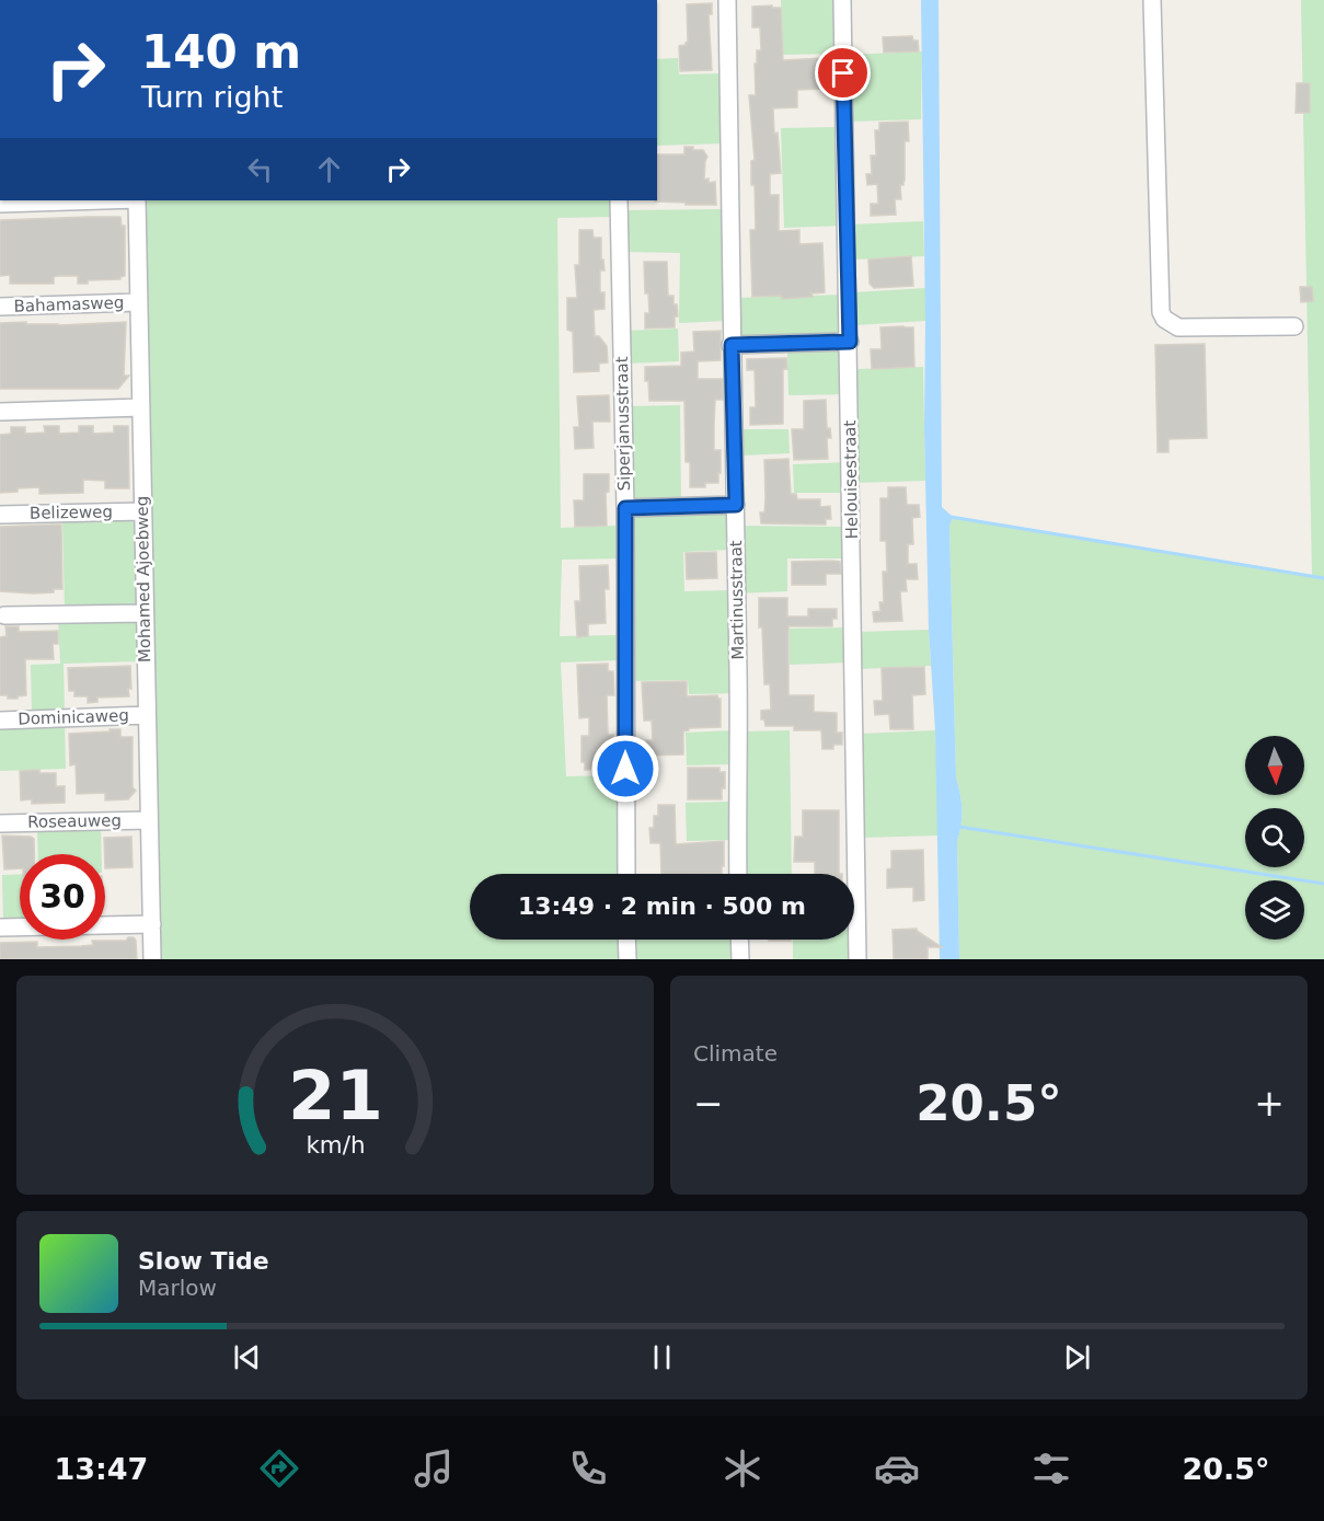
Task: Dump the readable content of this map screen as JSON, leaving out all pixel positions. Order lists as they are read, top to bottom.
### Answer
{
  "streets": {
    "street": [
      "Bahamasweg",
      "Siperjanusstraat",
      "Helouisestraat",
      "Belizeweg",
      "Mohamed Ajoebweg",
      "Martinusstraat",
      "Dominicaweg",
      "Roseauweg"
    ]
  },
  "crossings": [
    ["Bahamasweg", "Mohamed Ajoebweg"],
    ["Belizeweg", "Mohamed Ajoebweg"],
    ["Mohamed Ajoebweg", "Dominicaweg"],
    ["Mohamed Ajoebweg", "Roseauweg"]
  ],
  "north": "bottom",
  "page": {
    "turn": ["140 m", "Turn right"],
    "limit": "30",
    "trip": "13:49 · 2 min · 500 m",
    "tile": "Climate",
    "heat": ["−", "20.5°", "+"],
    "song": ["Slow Tide", "Marlow"],
    "tabs": ["13:47", "20.5°"],
    "gauge": ["21", "km/h"]
  }
}
